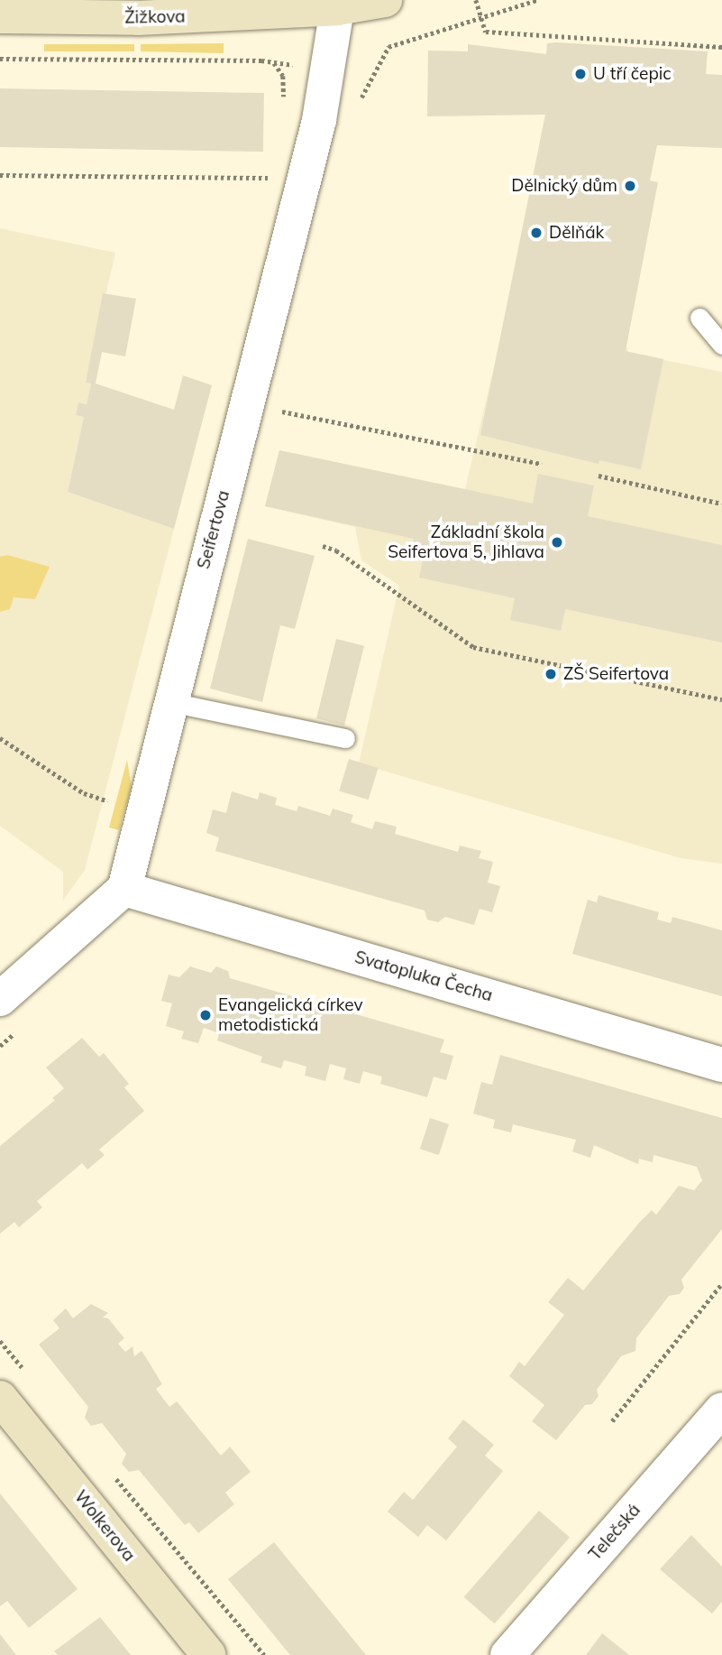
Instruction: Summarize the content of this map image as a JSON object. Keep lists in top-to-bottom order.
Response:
{
  "streets": {
    "main road": ["Žižkova", "Wolkerova"],
    "street": ["Seifertova", "Svatopluka Čecha", "Telečská"]
  },
  "crossings": [
    ["Žižkova", "Seifertova"],
    ["Seifertova", "Svatopluka Čecha"]
  ],
  "places": [
    "U tří čepic",
    "Dělnický dům",
    "Dělňák",
    "Základní škola Seifertova 5, Jihlava",
    "ZŠ Seifertova",
    "Evangelická církev metodistická"
  ]
}
